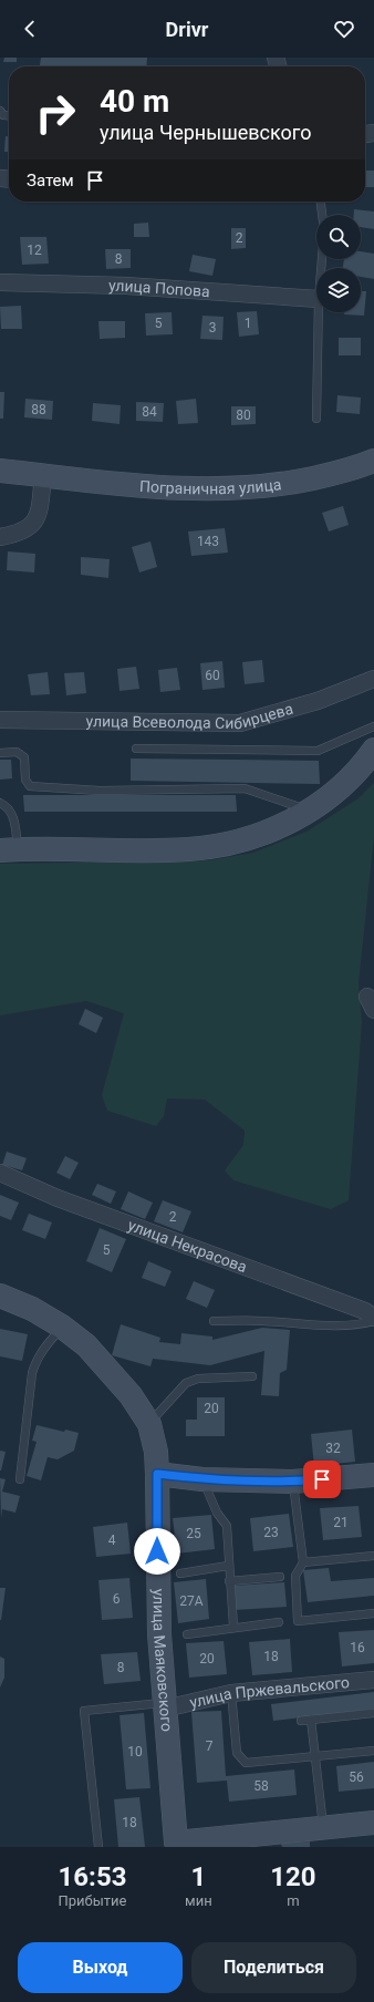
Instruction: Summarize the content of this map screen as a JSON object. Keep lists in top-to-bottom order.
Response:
{
  "streets": {
    "main road": ["Пограничная улица", "улица Маяковского"],
    "street": [
      "улица Попова",
      "улица Всеволода Сибирцева",
      "улица Некрасова",
      "улица Пржевальского"
    ]
  },
  "crossings": [
    ["улица Маяковского", "улица Пржевальского"]
  ],
  "house_numbers": [
    "2",
    "12",
    "8",
    "5",
    "1",
    "3",
    "88",
    "84",
    "80",
    "143",
    "60",
    "2",
    "5",
    "20",
    "32",
    "21",
    "23",
    "25",
    "4",
    "6",
    "27А",
    "16",
    "18",
    "20",
    "8",
    "7",
    "10",
    "56",
    "58",
    "18"
  ],
  "page": {
    "header": "Drivr",
    "turn": ["40 m", "улица Чернышевского"],
    "then": "Затем",
    "eta": [
      "16:53",
      "Прибытие",
      "1",
      "мин",
      "120",
      "m"
    ],
    "buttons": ["Выход", "Поделиться"]
  }
}
